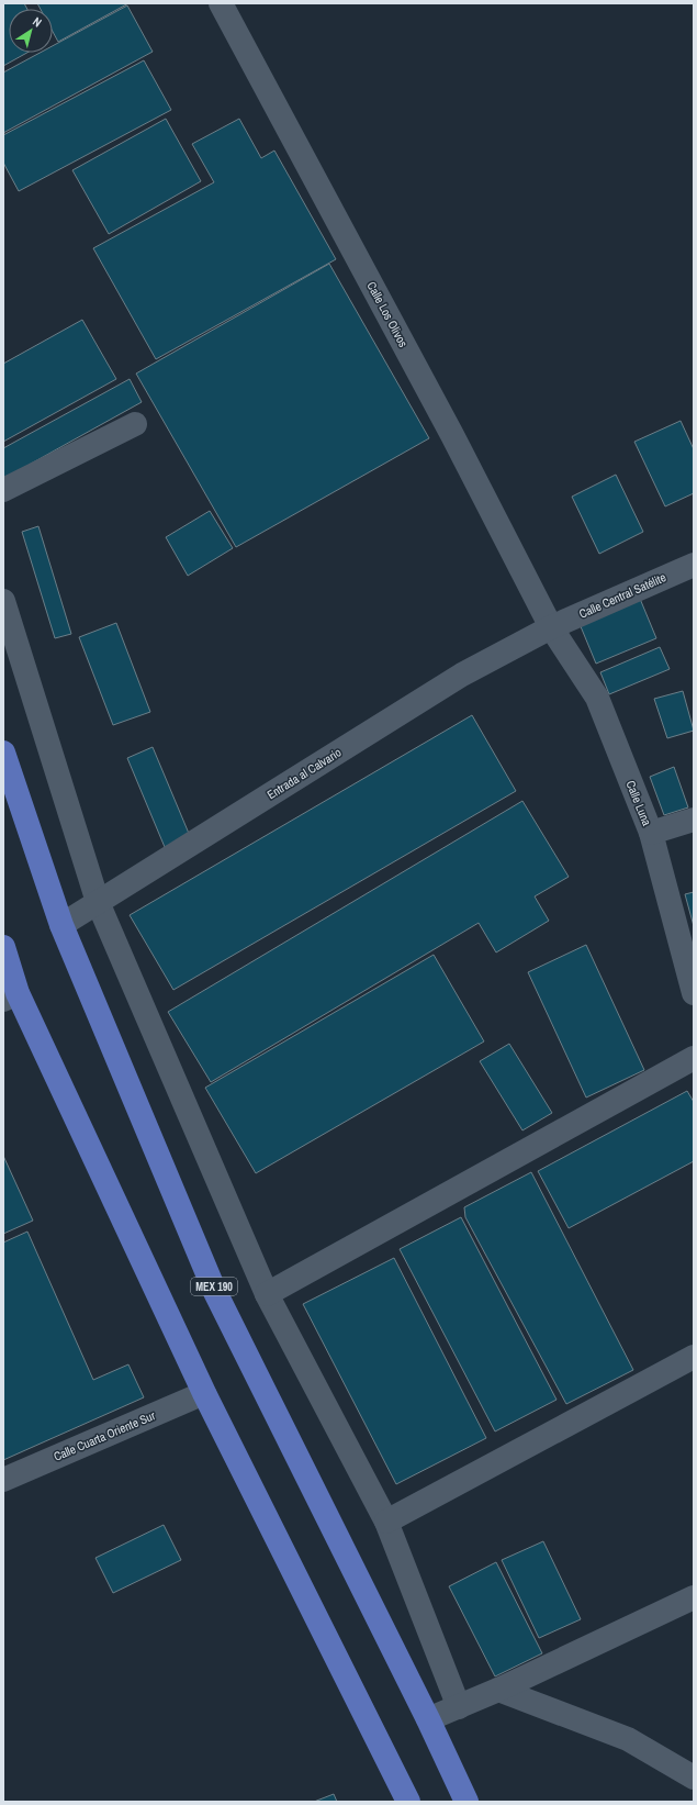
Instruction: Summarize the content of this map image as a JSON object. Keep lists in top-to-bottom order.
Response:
{
  "streets": {
    "main road": ["MEX 190"],
    "street": [
      "Calle Los Olivos",
      "Calle Central Satélite",
      "Entrada al Calvario",
      "Calle Luna",
      "Calle Cuarta Oriente Sur"
    ]
  },
  "crossings": [
    ["Calle Los Olivos", "Calle Central Satélite"],
    ["Calle Los Olivos", "Entrada al Calvario"],
    ["Calle Los Olivos", "Calle Luna"],
    ["Calle Central Satélite", "Entrada al Calvario"],
    ["Calle Central Satélite", "Calle Luna"],
    ["Entrada al Calvario", "Calle Luna"],
    ["Entrada al Calvario", "MEX 190"]
  ],
  "north": "top right"
}
